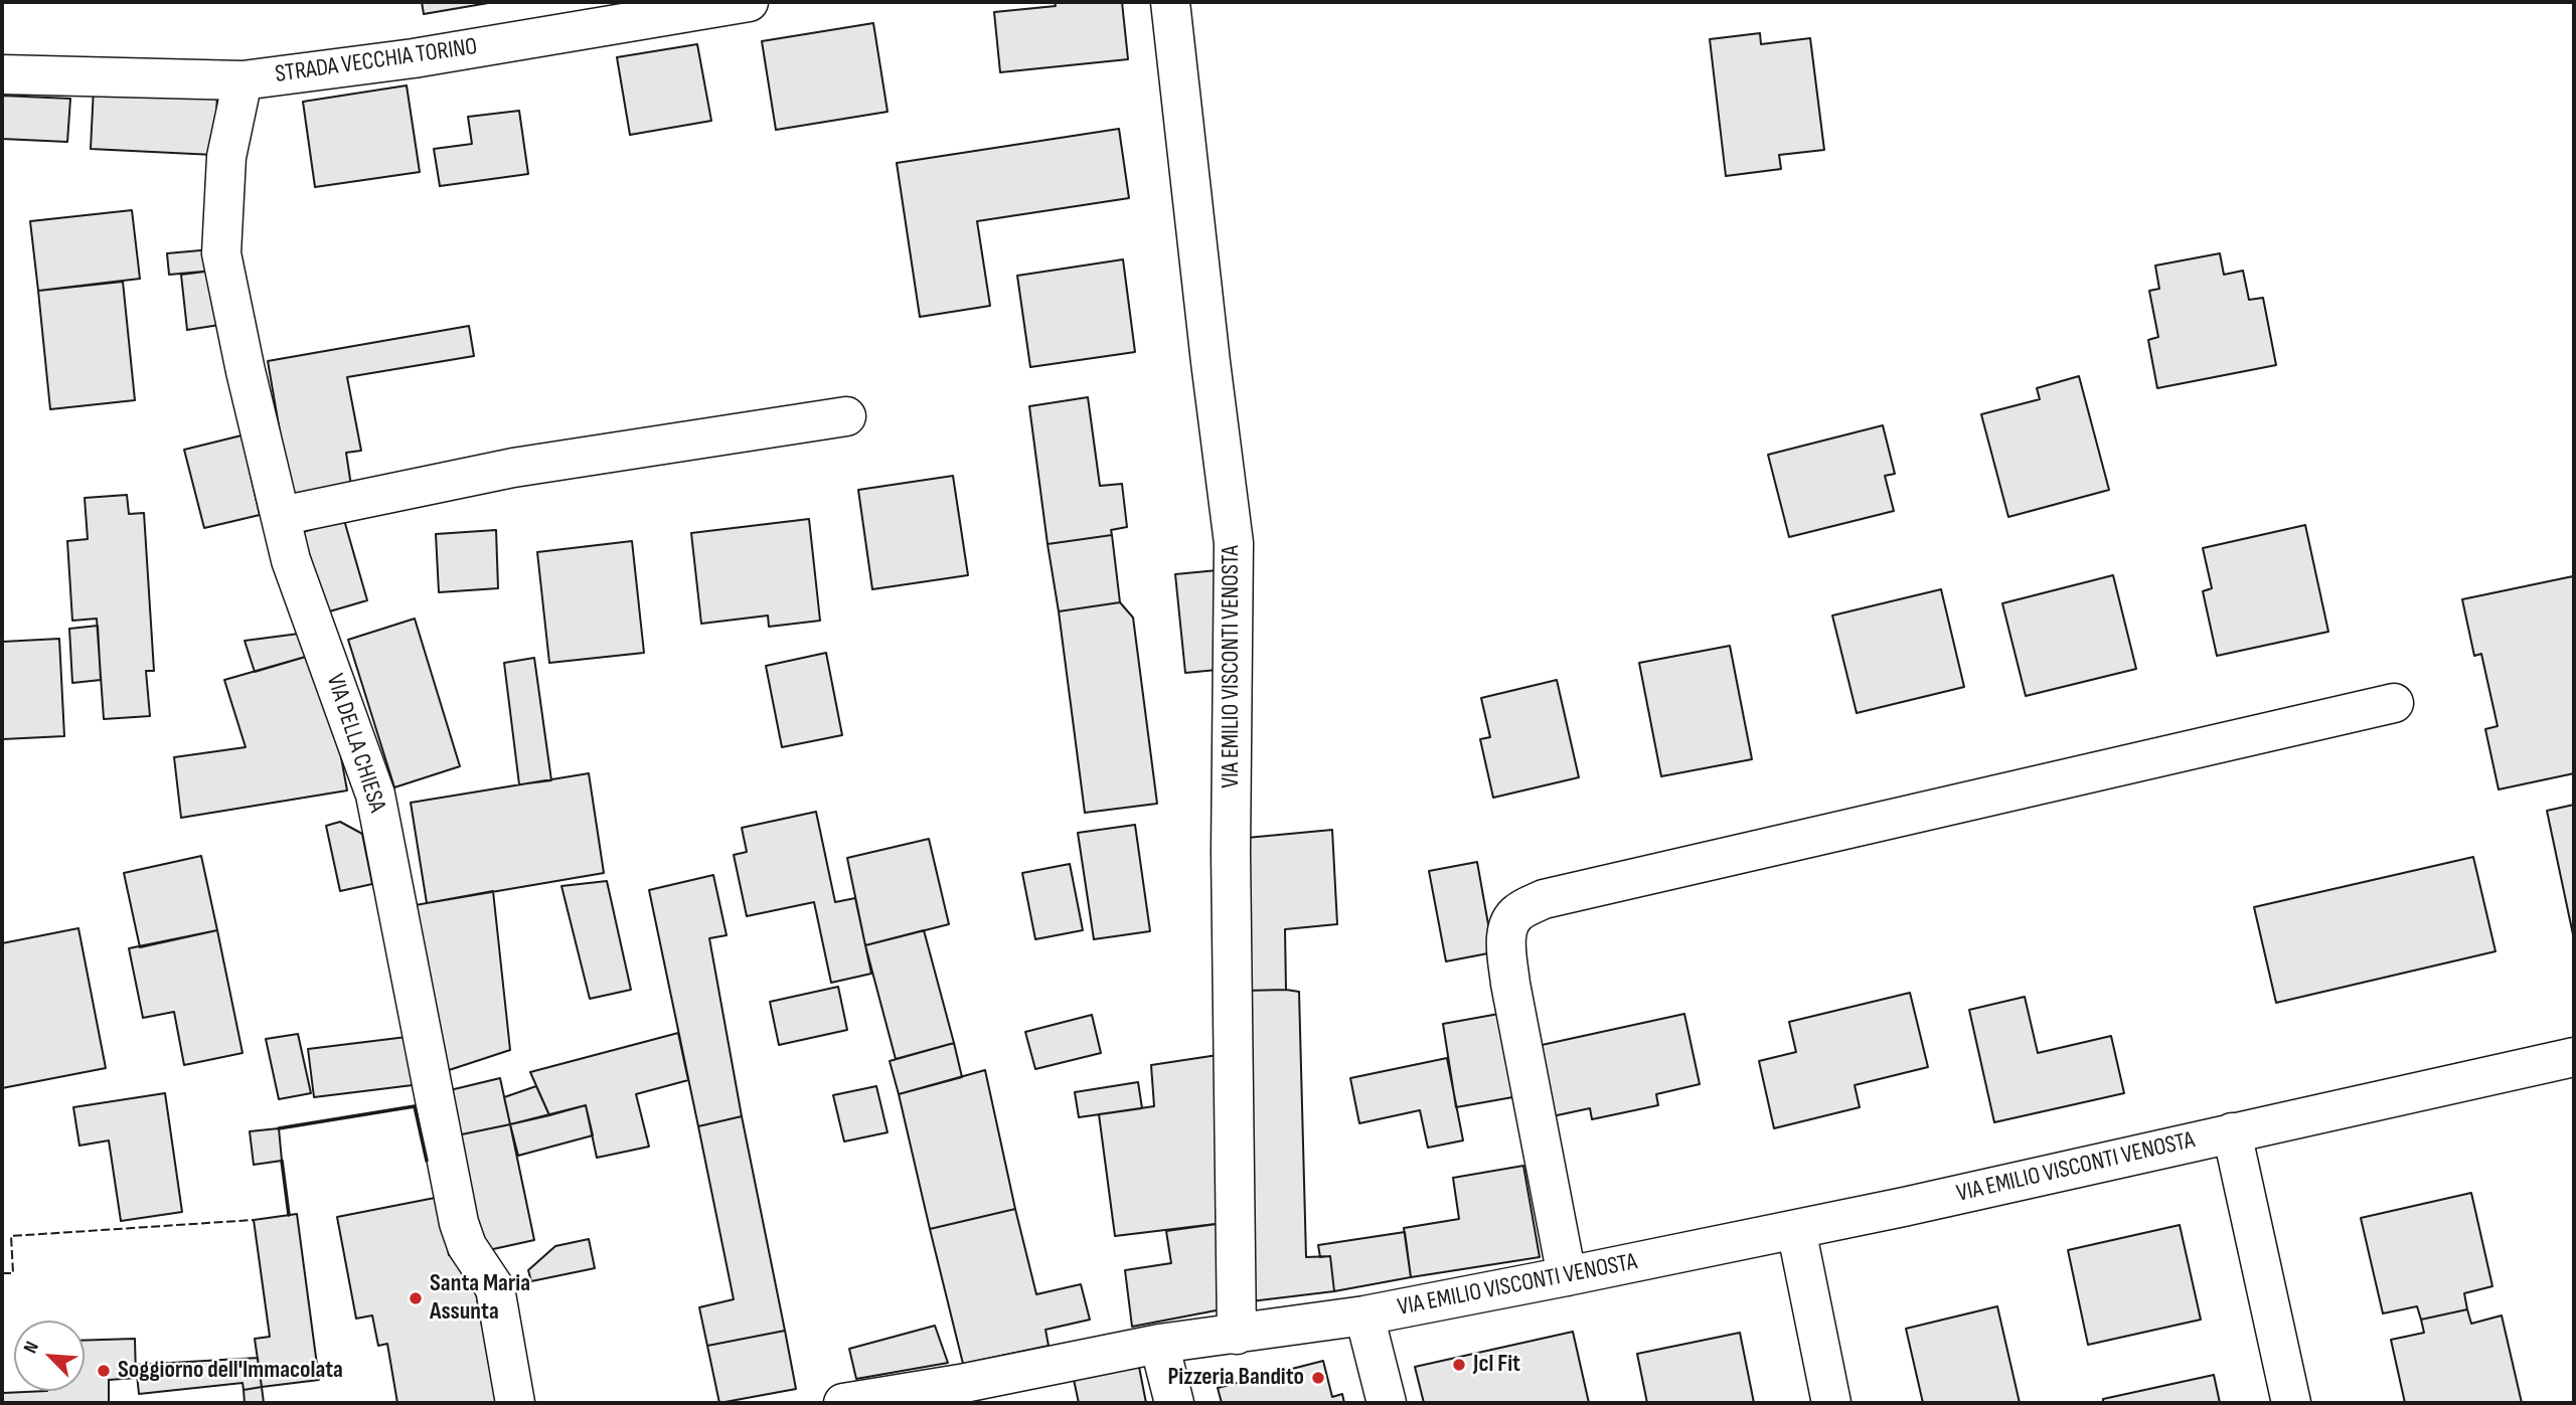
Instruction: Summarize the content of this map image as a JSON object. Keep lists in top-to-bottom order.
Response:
{
  "streets": {
    "street": ["STRADA VECCHIA TORINO", "VIA EMILIO VISCONTI VENOSTA", "VIA DELLA CHIESA"]
  },
  "crossings": [
    ["STRADA VECCHIA TORINO", "VIA DELLA CHIESA"]
  ],
  "places": [
    "Santa Maria Assunta",
    "Jcl Fit",
    "Soggiorno dell'Immacolata",
    "Pizzeria Bandito"
  ],
  "north": "top left"
}
